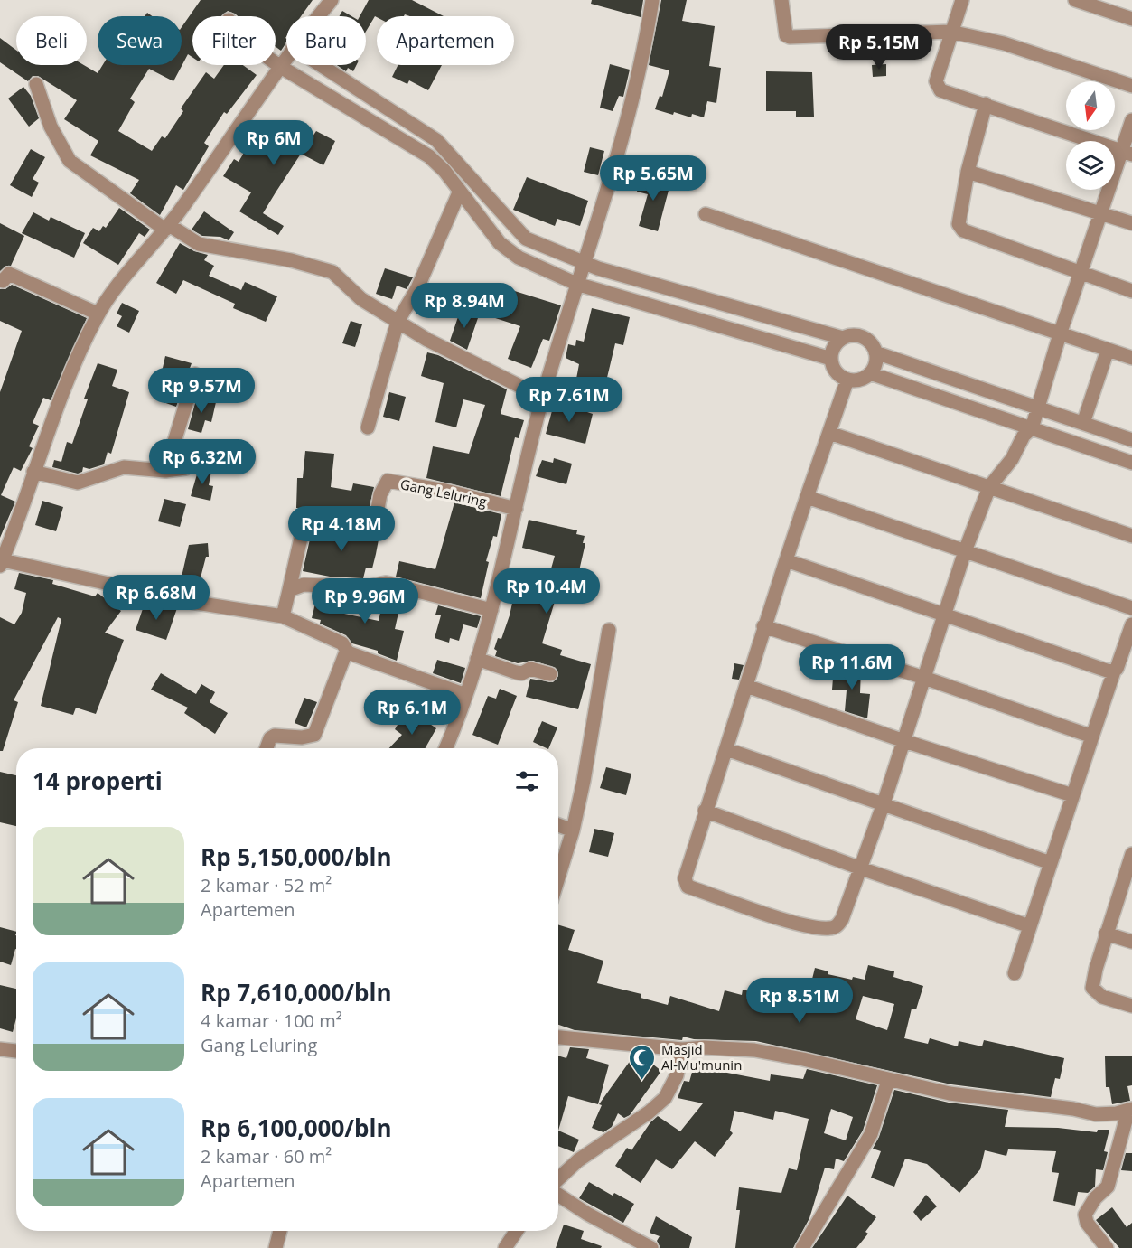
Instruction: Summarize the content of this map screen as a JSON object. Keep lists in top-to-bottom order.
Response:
{
  "streets": {
    "street": ["Gang Leluring"]
  },
  "places": {
    "mosque": ["Masjid Al-Mu'munin"]
  },
  "north": "bottom",
  "page": {
    "chip": [
      "Beli",
      "Sewa",
      "Filter",
      "Baru",
      "Apartemen"
    ],
    "price": [
      "Rp 5.15M",
      "Rp 6M",
      "Rp 5.65M",
      "Rp 8.94M",
      "Rp 9.57M",
      "Rp 7.61M",
      "Rp 6.32M",
      "Rp 4.18M",
      "Rp 10.4M",
      "Rp 6.68M",
      "Rp 9.96M",
      "Rp 11.6M",
      "Rp 6.1M",
      "Rp 8.51M"
    ],
    "heading": "14 properti",
    "list": [
      {
        "name": "Rp 5,150,000/bln",
        "note": "2 kamar · 52 m² · Apartemen"
      },
      {
        "name": "Rp 7,610,000/bln",
        "note": "4 kamar · 100 m² · Gang Leluring"
      },
      {
        "name": "Rp 6,100,000/bln",
        "note": "2 kamar · 60 m² · Apartemen"
      }
    ]
  }
}
